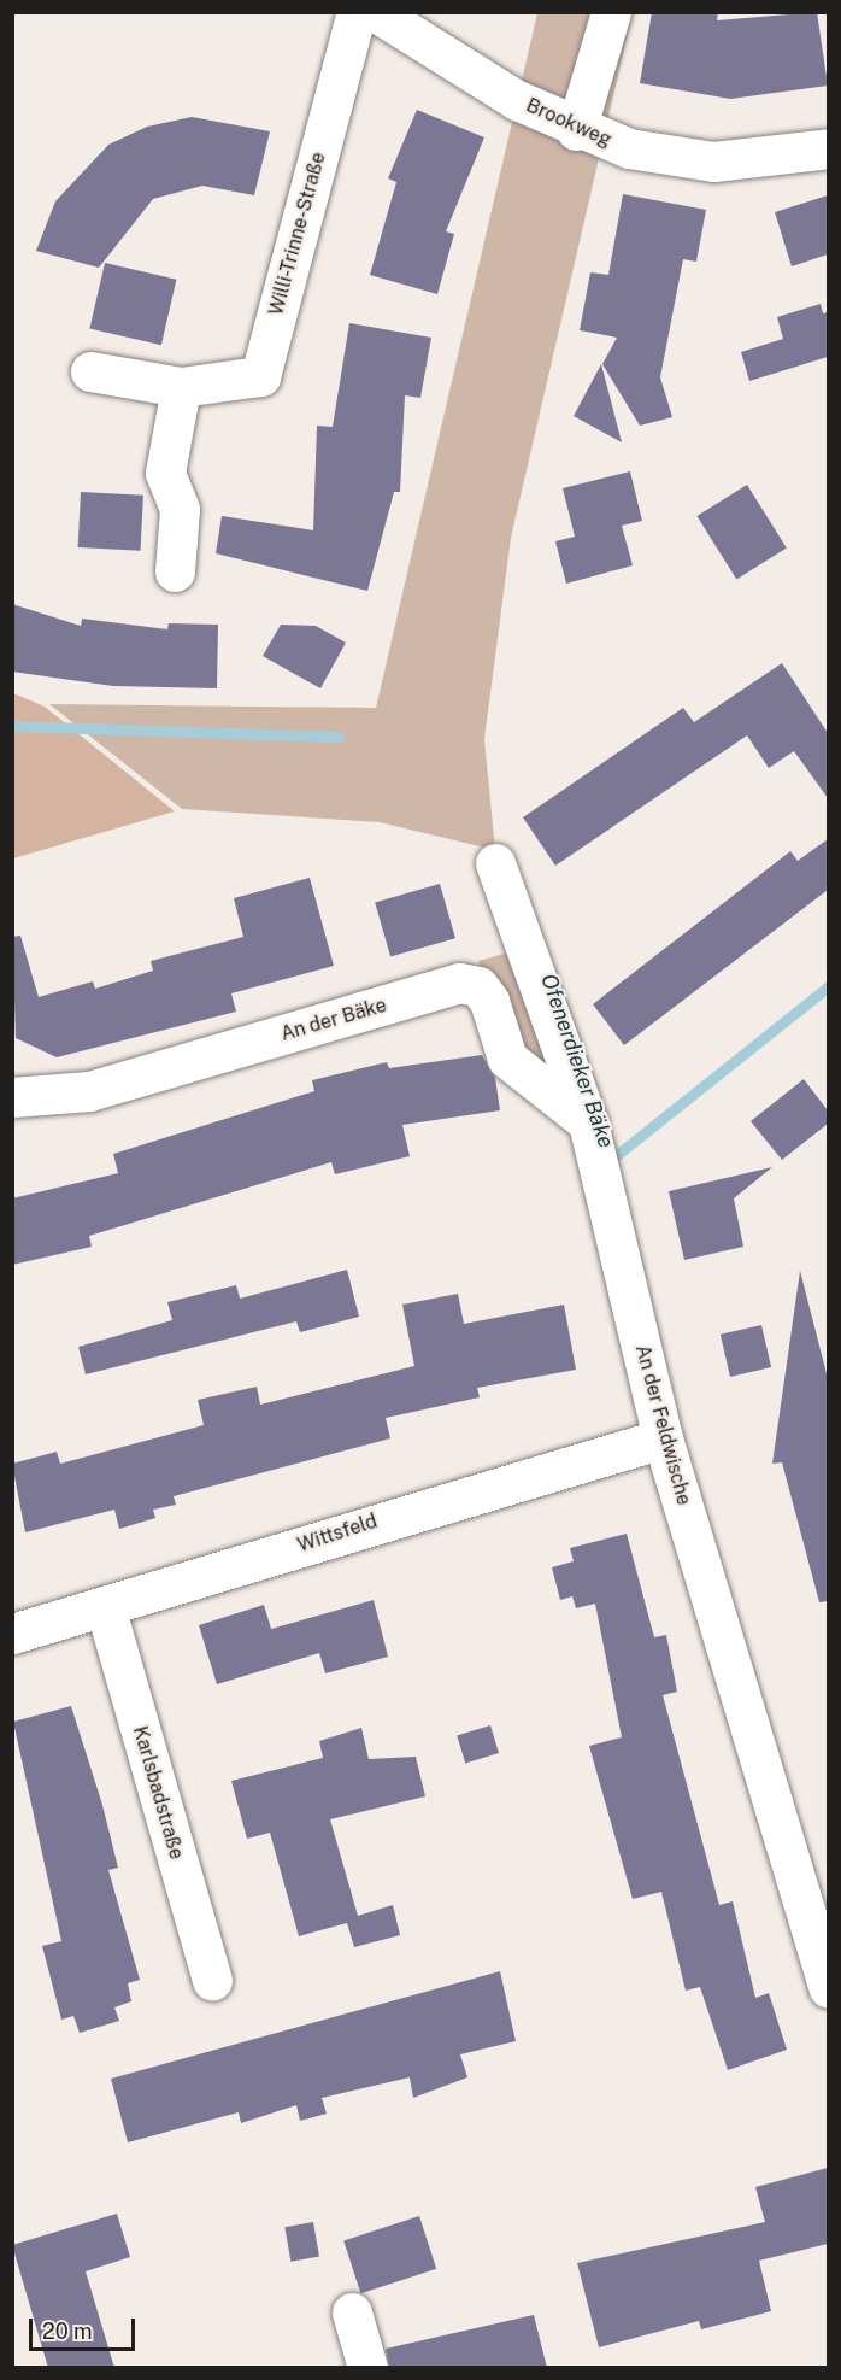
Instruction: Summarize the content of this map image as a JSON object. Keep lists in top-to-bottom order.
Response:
{
  "streets": {
    "street": [
      "Brookweg",
      "Willi-Trinne-Straße",
      "An der Bäke",
      "An der Feldwische",
      "Wittsfeld",
      "Karlsbadstraße"
    ]
  },
  "crossings": [
    ["An der Bäke", "An der Feldwische"],
    ["An der Feldwische", "Wittsfeld"],
    ["Wittsfeld", "Karlsbadstraße"]
  ],
  "water": ["Ofenerdieker Bäke"],
  "scale_bar": "20 m"
}
